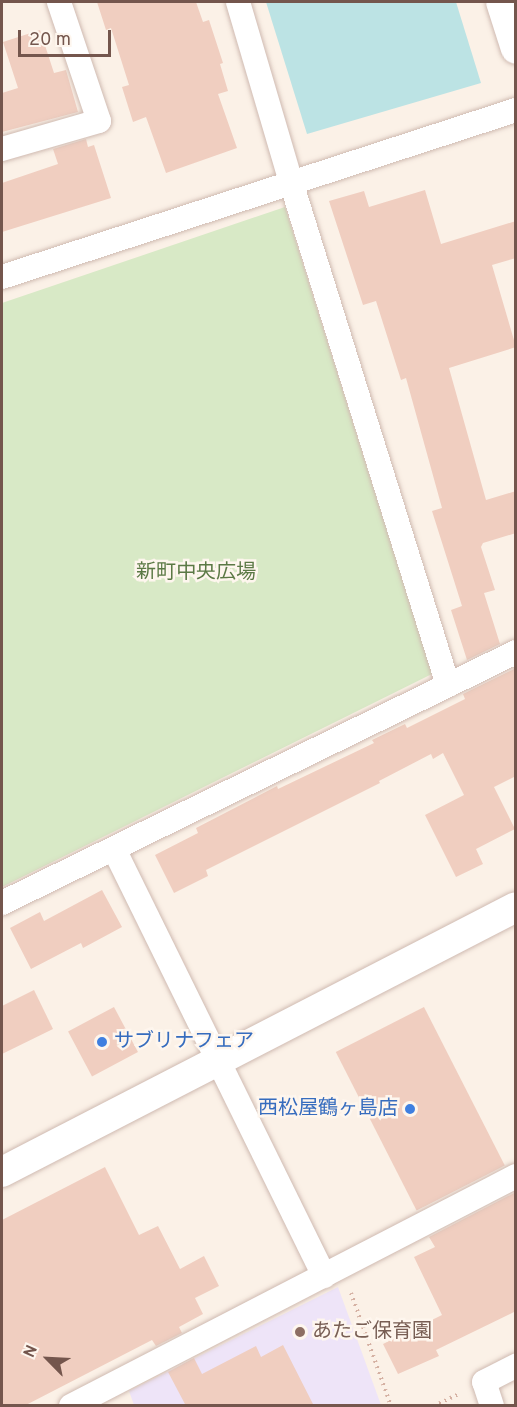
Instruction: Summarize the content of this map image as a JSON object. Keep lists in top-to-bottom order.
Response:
{
  "parks": ["新町中央広場"],
  "places": ["サブリナフェア", "西松屋鶴ヶ島店", "あたご保育園"],
  "scale_bar": "20 m",
  "north": "top left"
}
